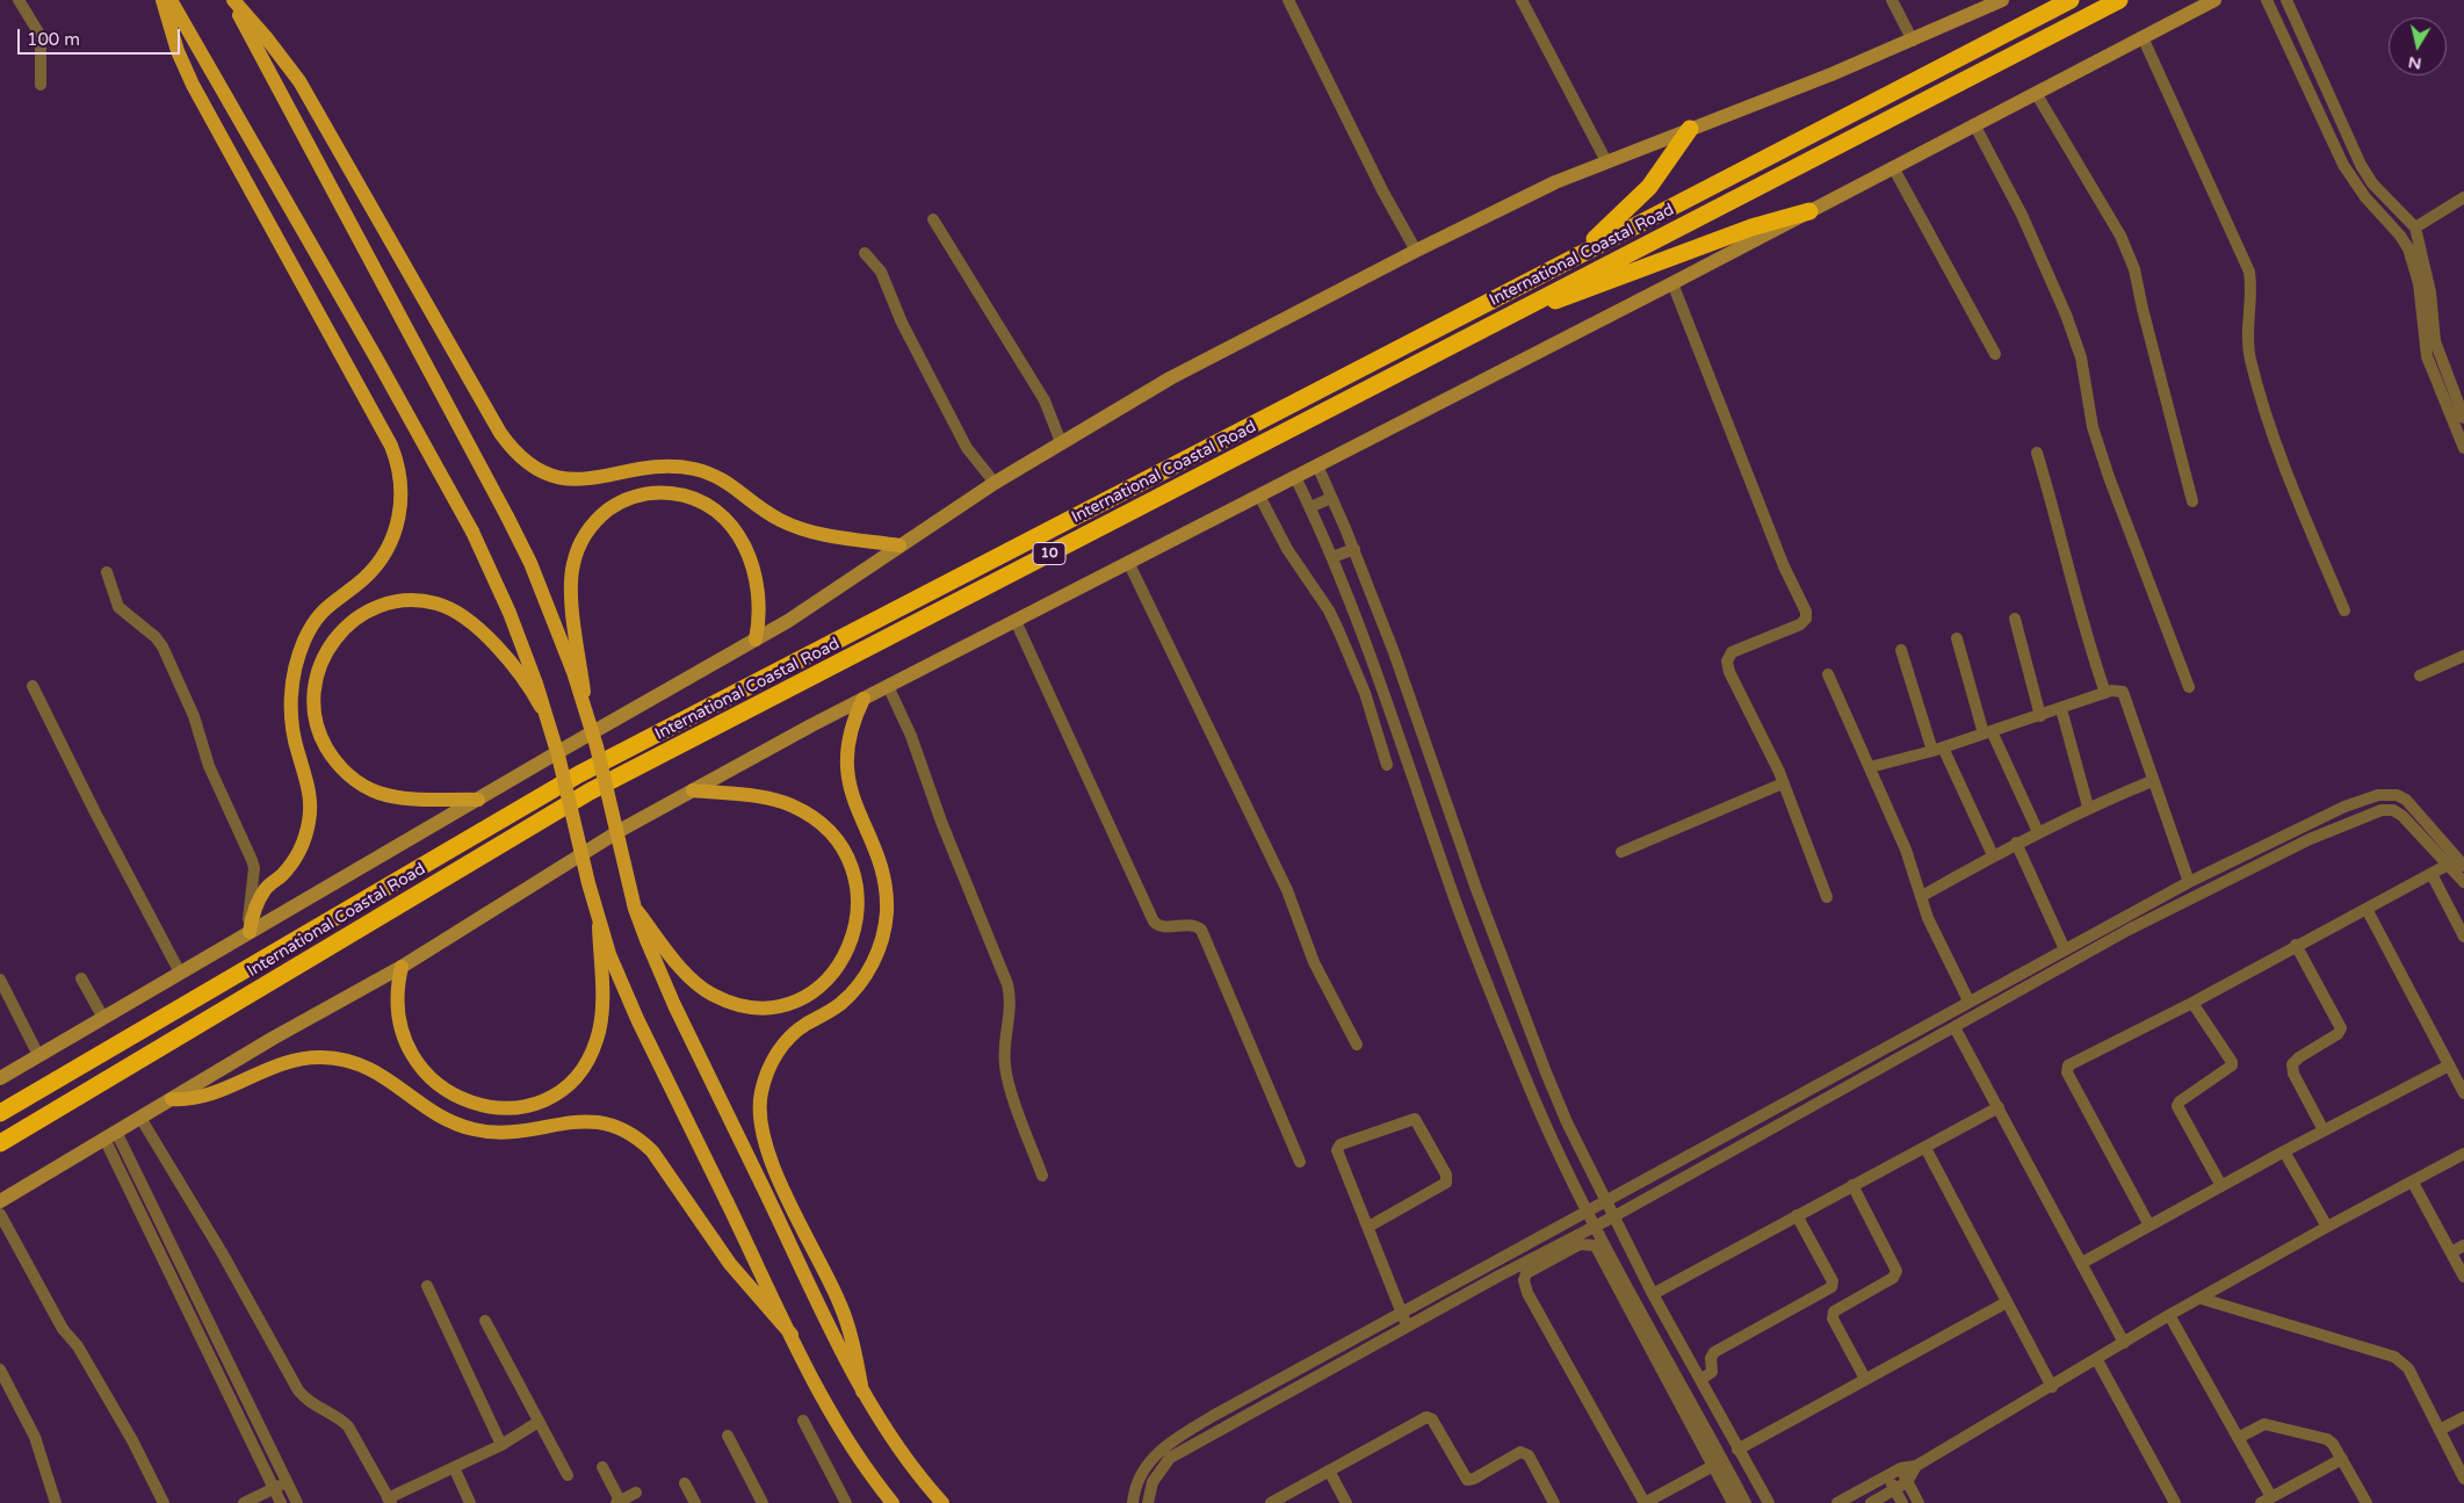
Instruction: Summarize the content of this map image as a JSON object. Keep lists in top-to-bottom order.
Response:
{
  "streets": {
    "highway": ["International Coastal Road", "10"]
  },
  "scale_bar": "100 m",
  "north": "bottom"
}
